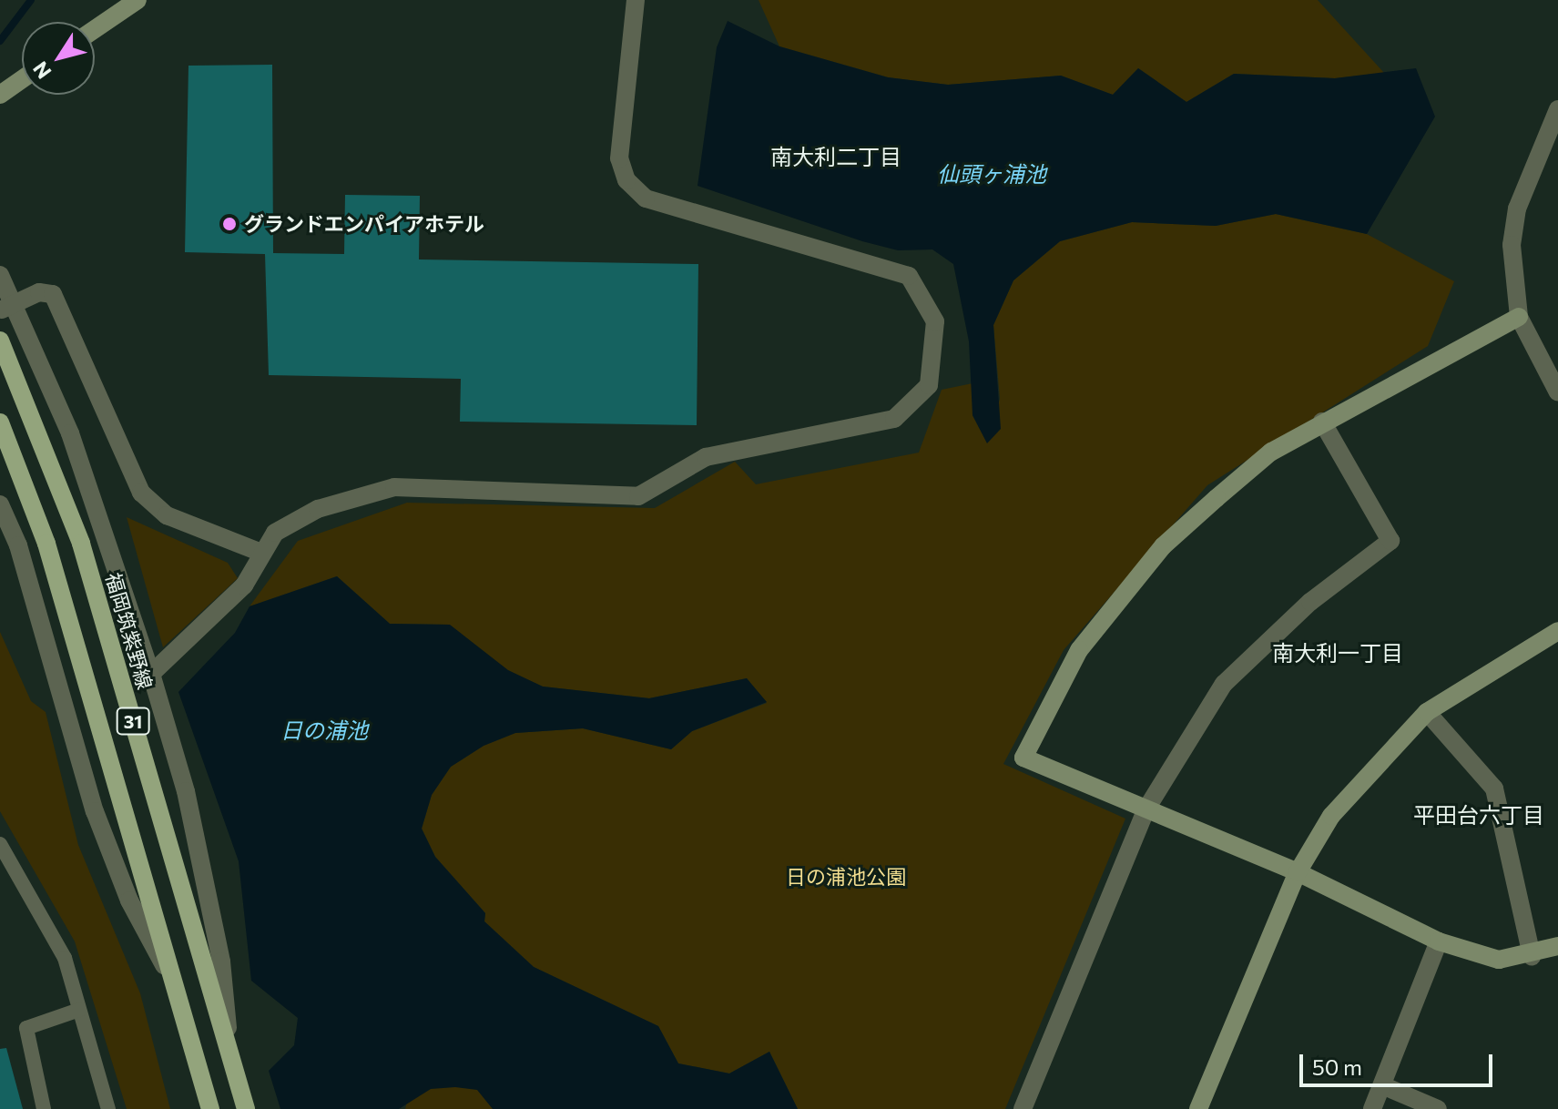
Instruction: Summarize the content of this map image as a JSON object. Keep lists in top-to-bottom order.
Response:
{
  "streets": {
    "main road": ["福岡筑紫野線", "31"]
  },
  "districts": ["南大利二丁目", "南大利一丁目", "平田台六丁目"],
  "water": ["仙頭ヶ浦池", "日の浦池"],
  "parks": ["日の浦池公園"],
  "places": ["グランドエンパイアホテル"],
  "scale_bar": "50 m",
  "north": "bottom left"
}
